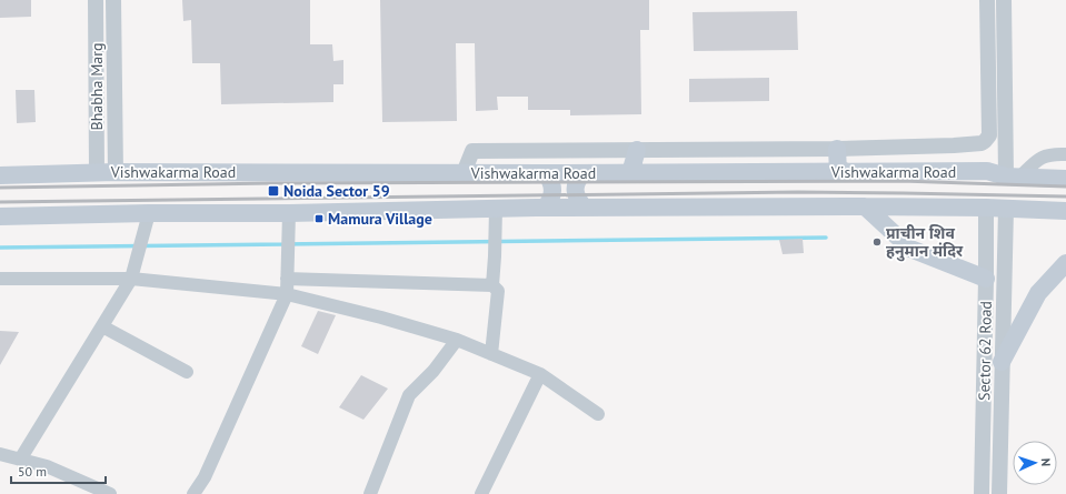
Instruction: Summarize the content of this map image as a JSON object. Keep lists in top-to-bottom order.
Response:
{
  "streets": {
    "main road": ["Vishwakarma Road"],
    "street": ["Bhabha Marg", "Sector 62 Road"]
  },
  "crossings": [
    ["Bhabha Marg", "Vishwakarma Road"]
  ],
  "places": {
    "transit": ["Noida Sector 59", "Mamura Village"],
    "other": ["प्राचीन शिव हनुमान मंदिर"]
  },
  "scale_bar": "50 m",
  "north": "right"
}
